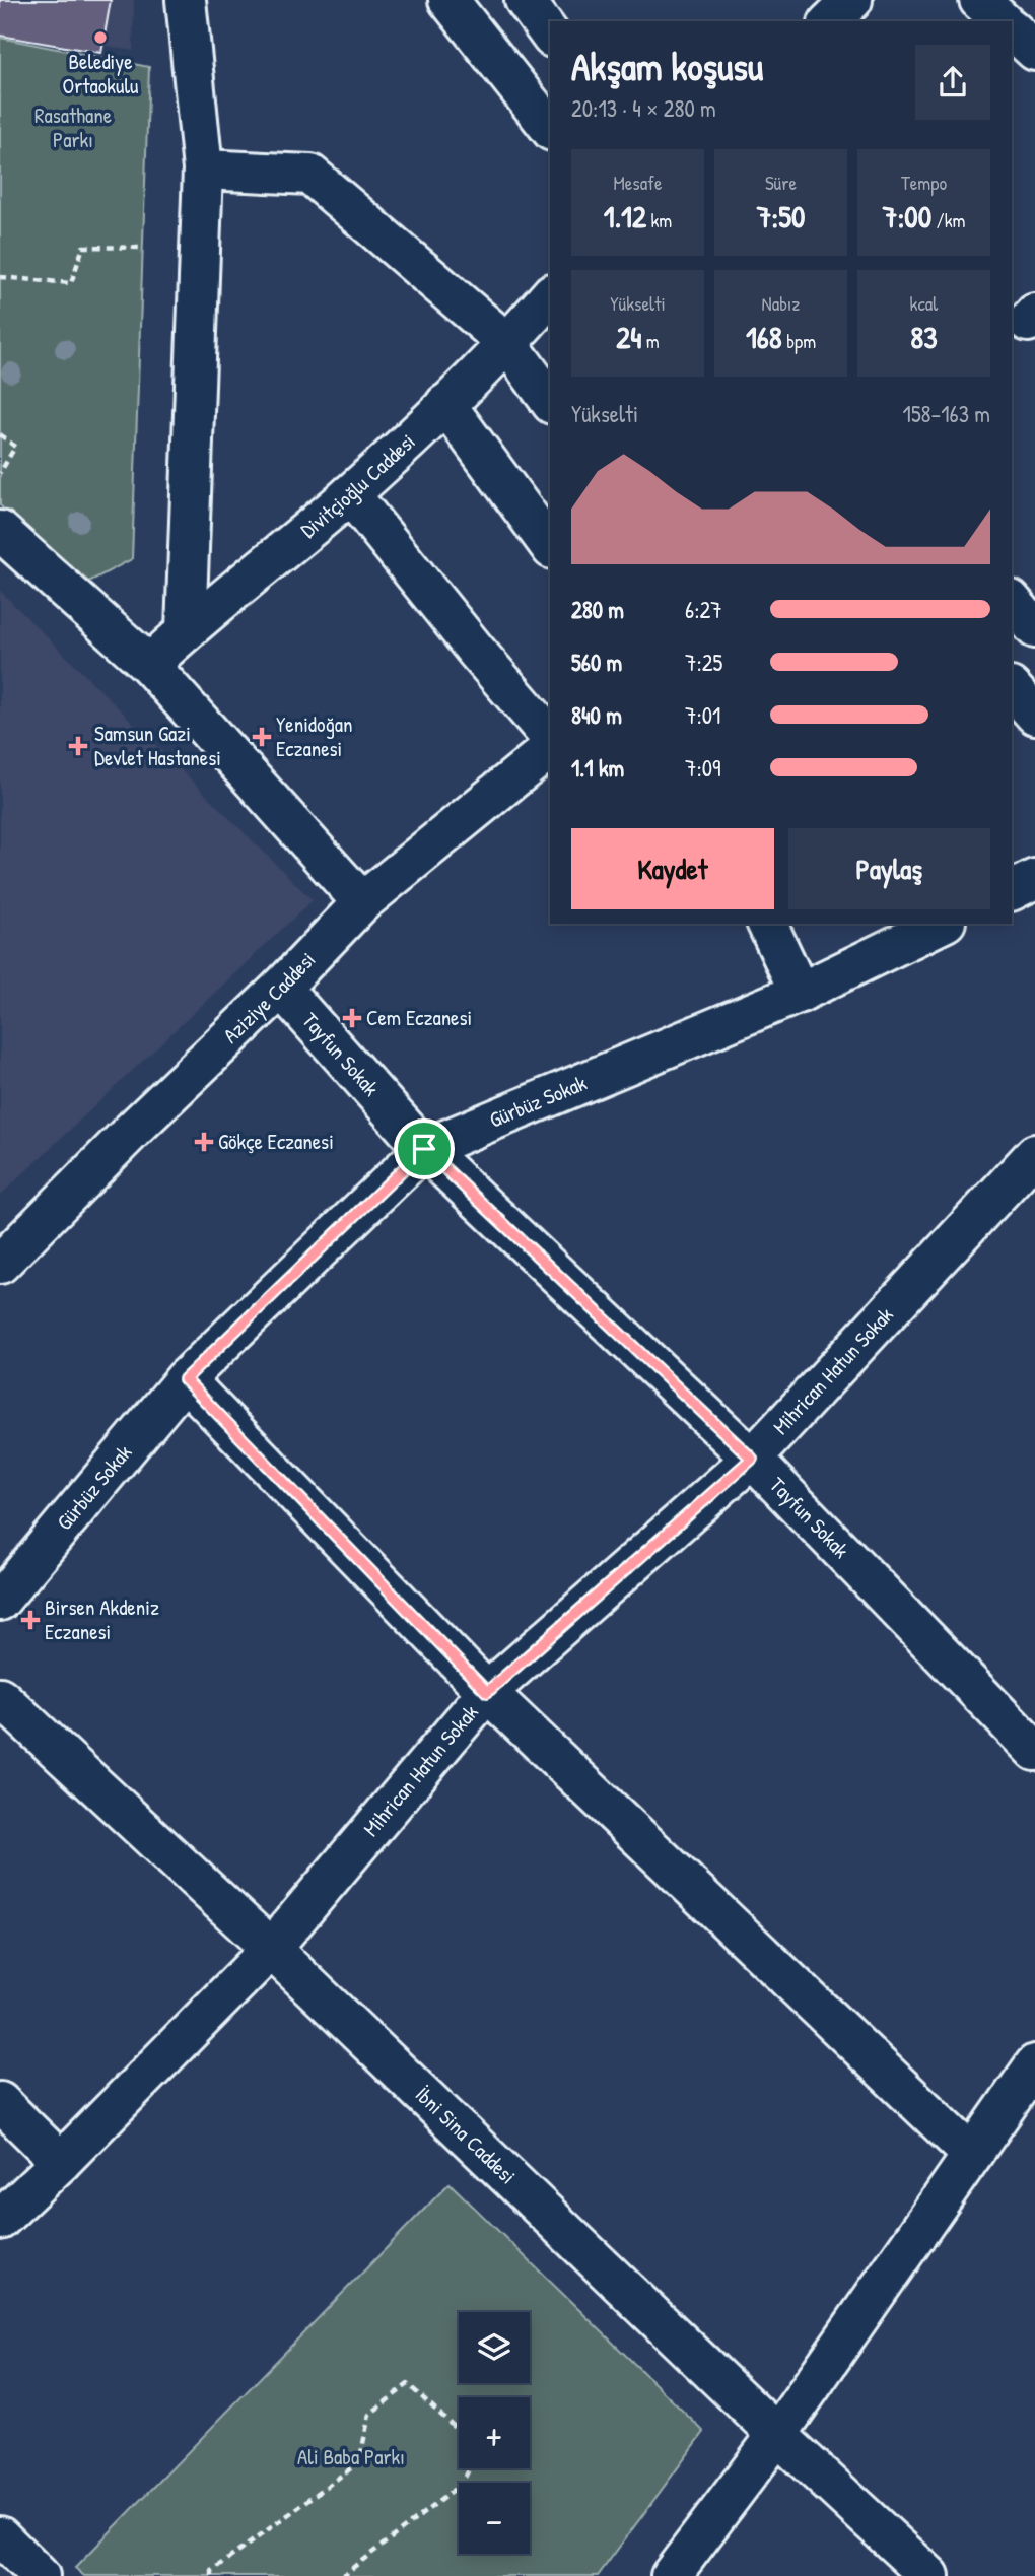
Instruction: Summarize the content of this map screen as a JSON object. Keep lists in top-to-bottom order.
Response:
{
  "streets": {
    "street": [
      "Divitçioğlu Caddesi",
      "Aziziye Caddesi",
      "Tayfun Sokak",
      "Gürbüz Sokak",
      "Mihrican Hatun Sokak",
      "İbni Sina Caddesi"
    ]
  },
  "crossings": [
    ["Aziziye Caddesi", "Tayfun Sokak"],
    ["Tayfun Sokak", "Gürbüz Sokak"],
    ["Tayfun Sokak", "Mihrican Hatun Sokak"],
    ["Mihrican Hatun Sokak", "İbni Sina Caddesi"]
  ],
  "parks": ["Rasathane Parkı", "Ali Baba Parkı"],
  "places": {
    "other": ["Belediye Ortaokulu"],
    "health": [
      "Yenidoğan Eczanesi",
      "Samsun Gazi Devlet Hastanesi",
      "Cem Eczanesi",
      "Gökçe Eczanesi",
      "Birsen Akdeniz Eczanesi"
    ]
  },
  "page": {
    "heading": ["Akşam koşusu", "20:13 · 4 × 280 m"],
    "stats": [
      ["Mesafe", "1.12 km"],
      ["Süre", "7:50"],
      ["Tempo", "7:00 /km"],
      ["Yükselti", "24 m"],
      ["Nabız", "168 bpm"],
      ["kcal", "83"]
    ],
    "chart": ["Yükselti", "158–163 m"],
    "list": [
      {
        "name": "280 m",
        "note": "6:27"
      },
      {
        "name": "560 m",
        "note": "7:25"
      },
      {
        "name": "840 m",
        "note": "7:01"
      },
      {
        "name": "1.1 km",
        "note": "7:09"
      }
    ],
    "buttons": ["Kaydet", "Paylaş"],
    "map_buttons": ["+", "−"]
  }
}
